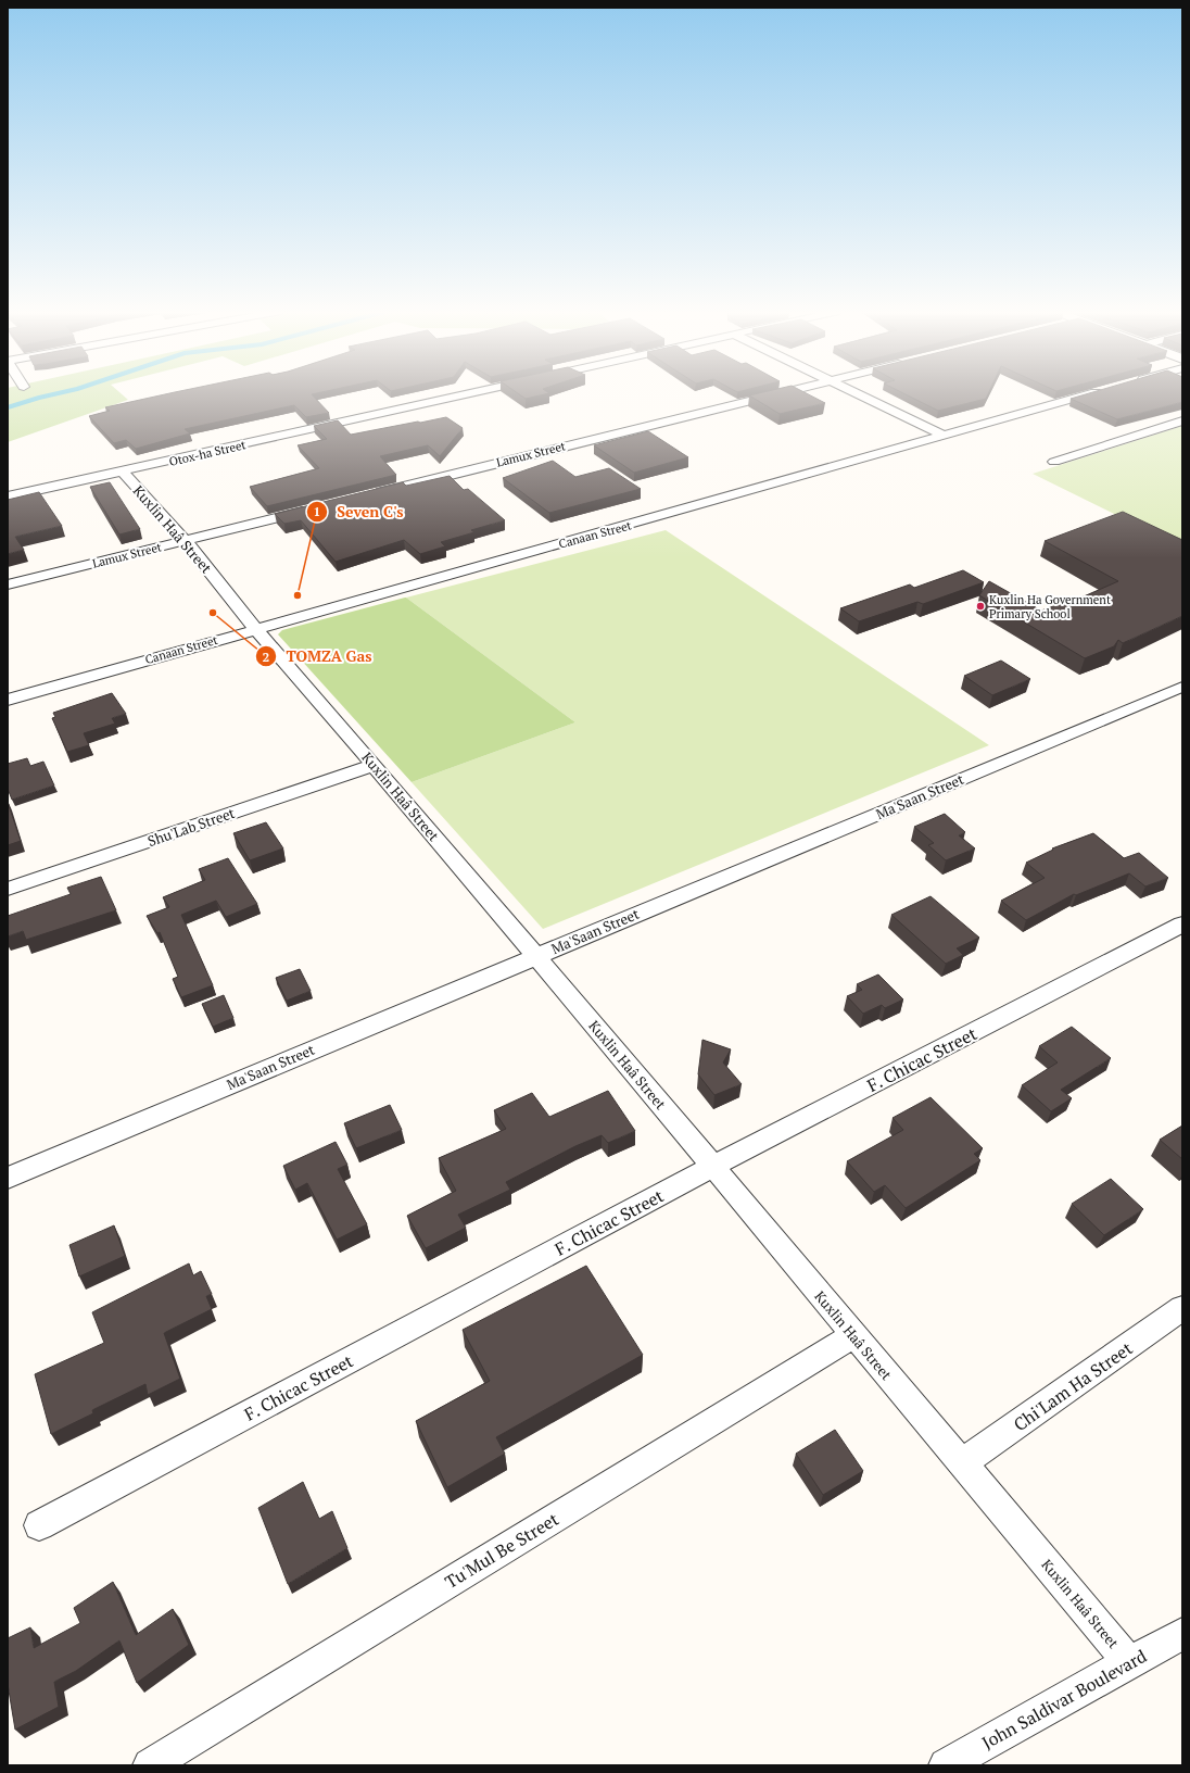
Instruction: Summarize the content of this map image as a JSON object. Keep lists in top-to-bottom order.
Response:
{
  "streets": {
    "street": [
      "Otox-ha Street",
      "Lamux Street",
      "Kuxlin Haâ Street",
      "Canaan Street",
      "Ma'Saan Street",
      "Shu'Lab Street",
      "F. Chicac Street",
      "Chi'Lam Ha Street",
      "Tu'Mul Be Street",
      "John Saldivar Boulevard"
    ]
  },
  "crossings": [
    ["Otox-ha Street", "Kuxlin Haâ Street"],
    ["Lamux Street", "Kuxlin Haâ Street"],
    ["Kuxlin Haâ Street", "Canaan Street"],
    ["Kuxlin Haâ Street", "Ma'Saan Street"],
    ["Kuxlin Haâ Street", "Shu'Lab Street"],
    ["Kuxlin Haâ Street", "F. Chicac Street"],
    ["Kuxlin Haâ Street", "Chi'Lam Ha Street"],
    ["Kuxlin Haâ Street", "Tu'Mul Be Street"],
    ["Kuxlin Haâ Street", "John Saldivar Boulevard"]
  ],
  "places": ["Seven C's", "Kuxlin Ha Government Primary School", "TOMZA Gas"]
}
